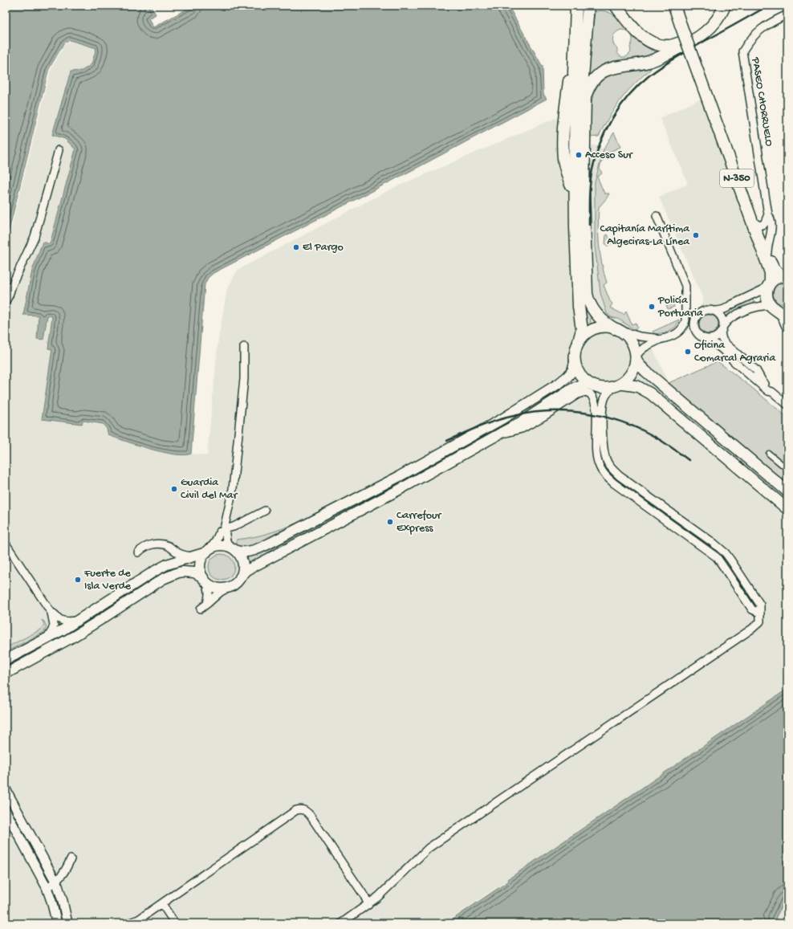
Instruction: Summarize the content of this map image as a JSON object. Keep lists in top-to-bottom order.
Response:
{
  "streets": {
    "highway": ["N-350"],
    "street": ["PASEO CHORRUELO"]
  },
  "crossings": [
    ["PASEO CHORRUELO", "N-350"]
  ],
  "places": [
    "Acceso Sur",
    "Capitanía Marítima Algeciras-La Línea",
    "El Pargo",
    "Policía Portuaria",
    "Oficina Comarcal Agraria",
    "Guardia Civil del Mar",
    "Carrefour Express",
    "Fuerte de Isla Verde"
  ]
}
